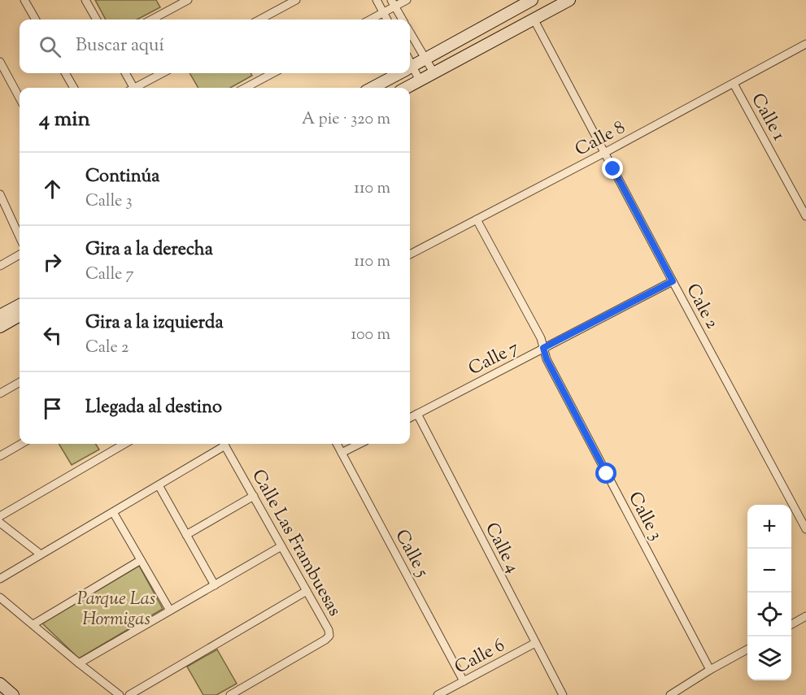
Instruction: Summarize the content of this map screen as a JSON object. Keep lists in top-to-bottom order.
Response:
{
  "streets": {
    "street": [
      "Calle 1",
      "Calle 8",
      "Cale 2",
      "Calle 7",
      "Calle 3",
      "Calle Las Frambuesas",
      "Calle 4",
      "Calle 5",
      "Calle 6"
    ]
  },
  "crossings": [
    ["Calle 1", "Calle 8"],
    ["Calle 8", "Cale 2"],
    ["Calle 8", "Calle 3"],
    ["Cale 2", "Calle 7"],
    ["Calle 7", "Calle 3"],
    ["Calle 7", "Calle 4"],
    ["Calle 4", "Calle 6"],
    ["Calle 5", "Calle 6"]
  ],
  "parks": ["Parque Las Hormigas"],
  "page": {
    "search": "Buscar aquí",
    "heading": ["4 min", "A pie · 320 m"],
    "list": [
      ["Continúa", "Calle 3", "110 m"],
      ["Gira a la derecha", "Calle 7", "110 m"],
      ["Gira a la izquierda", "Cale 2", "100 m"],
      "Llegada al destino"
    ],
    "map_buttons": ["+", "−"]
  }
}
